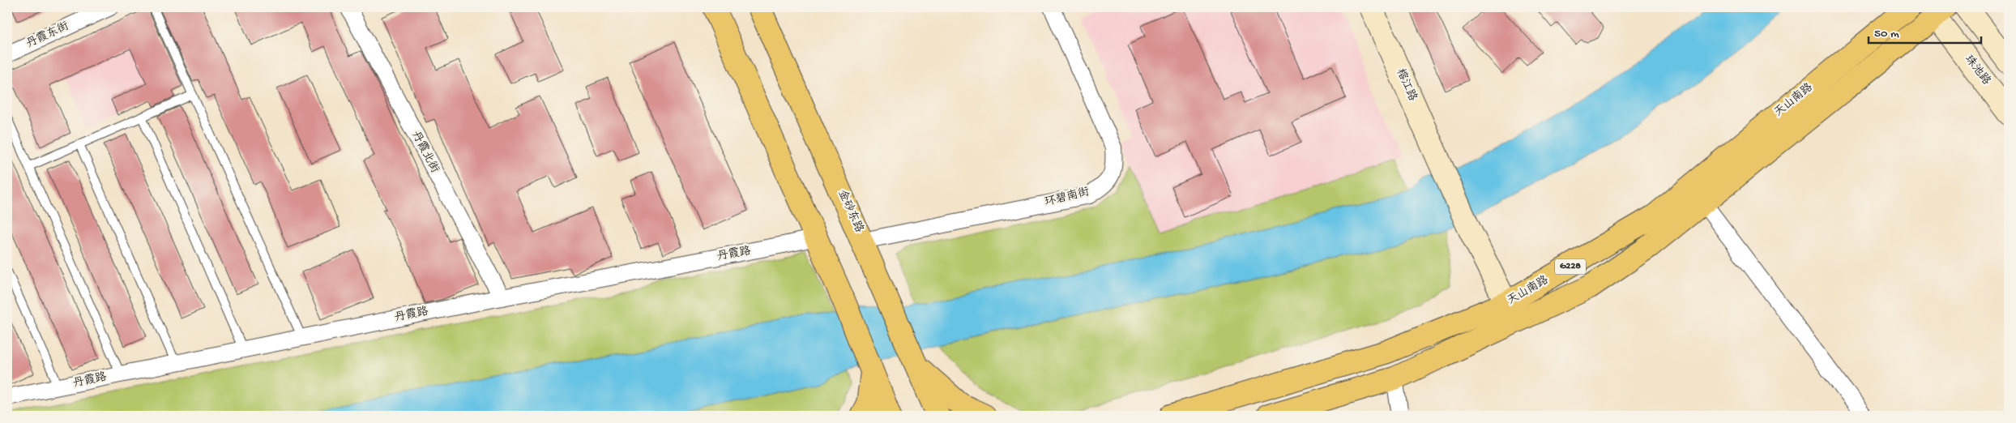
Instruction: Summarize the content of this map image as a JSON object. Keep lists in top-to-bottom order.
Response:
{
  "streets": {
    "main road": ["天山南路", "金砂东路", "G228"],
    "street": [
      "丹霞东街",
      "珠池路",
      "榕江路",
      "丹霞北街",
      "环碧南街",
      "丹霞路"
    ]
  },
  "crossings": [
    ["珠池路", "天山南路"],
    ["榕江路", "天山南路"],
    ["丹霞北街", "丹霞路"],
    ["环碧南街", "金砂东路"]
  ],
  "scale_bar": "50 m"
}
